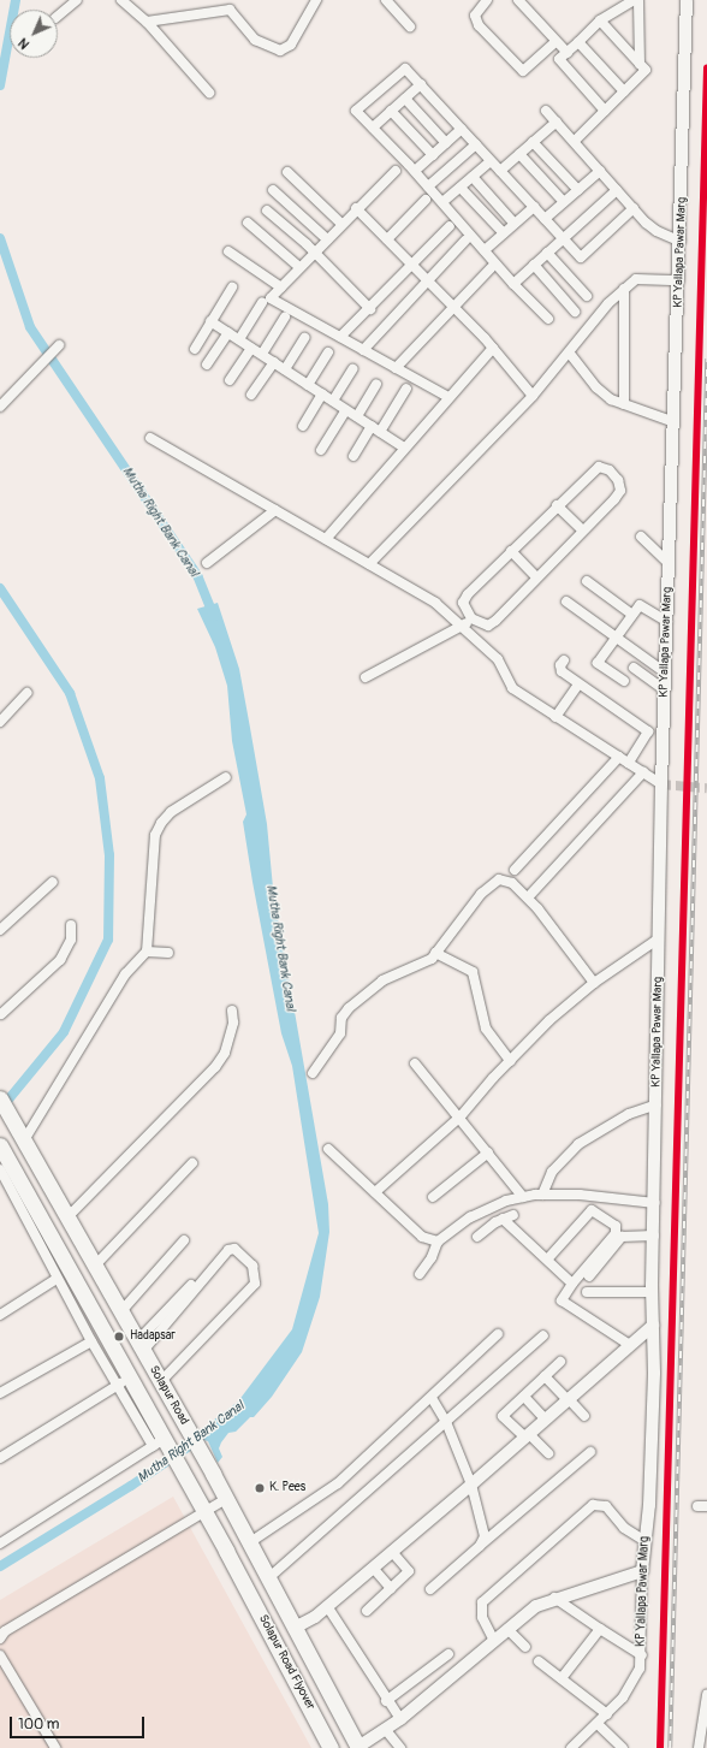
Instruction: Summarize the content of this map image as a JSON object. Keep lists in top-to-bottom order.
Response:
{
  "streets": {
    "highway": ["Solapur Road", "Solapur Road Flyover"],
    "street": ["KP Yallapa Pawar Marg"]
  },
  "crossings": [
    ["Solapur Road", "Solapur Road Flyover"]
  ],
  "water": ["Mutha Right Bank Canal"],
  "places": ["Hadapsar", "K. Pees"],
  "scale_bar": "100 m",
  "north": "bottom left"
}
